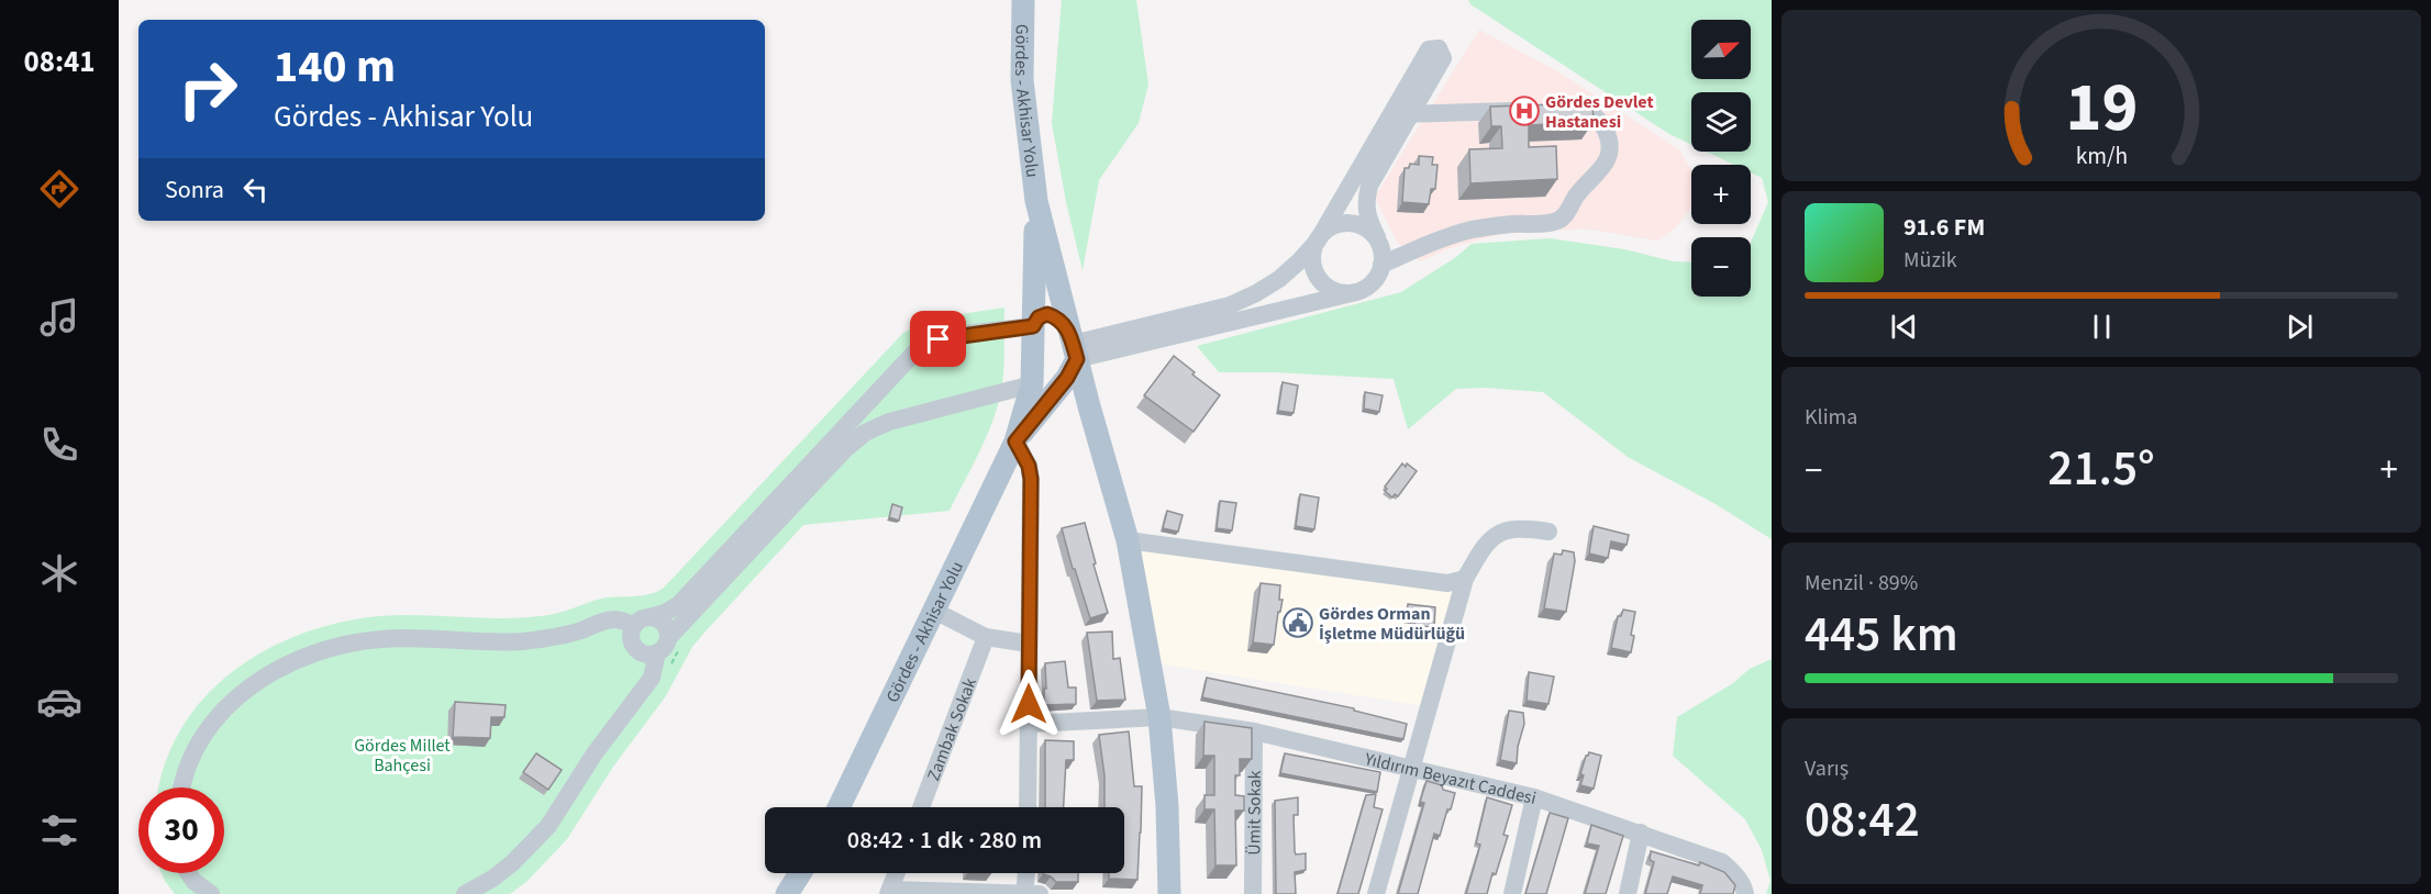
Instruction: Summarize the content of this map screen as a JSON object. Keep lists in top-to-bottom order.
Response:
{
  "streets": {
    "main road": ["Gördes - Akhisar Yolu"],
    "street": ["Zambak Sokak", "Yıldırım Beyazıt Caddesi", "Ümit Sokak"]
  },
  "crossings": [
    ["Gördes - Akhisar Yolu", "Yıldırım Beyazıt Caddesi"],
    ["Yıldırım Beyazıt Caddesi", "Ümit Sokak"]
  ],
  "parks": ["Gördes Millet Bahçesi"],
  "places": {
    "hospital": ["Gördes Devlet Hastanesi"],
    "public building": ["Gördes Orman İşletme Müdürlüğü"]
  },
  "north": "top right",
  "page": {
    "tabs": "08:41",
    "map_buttons": ["+", "−"],
    "turn": ["140 m", "Gördes - Akhisar Yolu"],
    "then": "Sonra",
    "song": ["91.6 FM", "Müzik"],
    "tile": [
      "Klima",
      ["Menzil · 89%", "445 km"],
      ["Varış", "08:42"]
    ],
    "heat": ["−", "21.5°", "+"],
    "limit": "30",
    "trip": "08:42 · 1 dk · 280 m",
    "gauge": ["19", "km/h"]
  }
}
